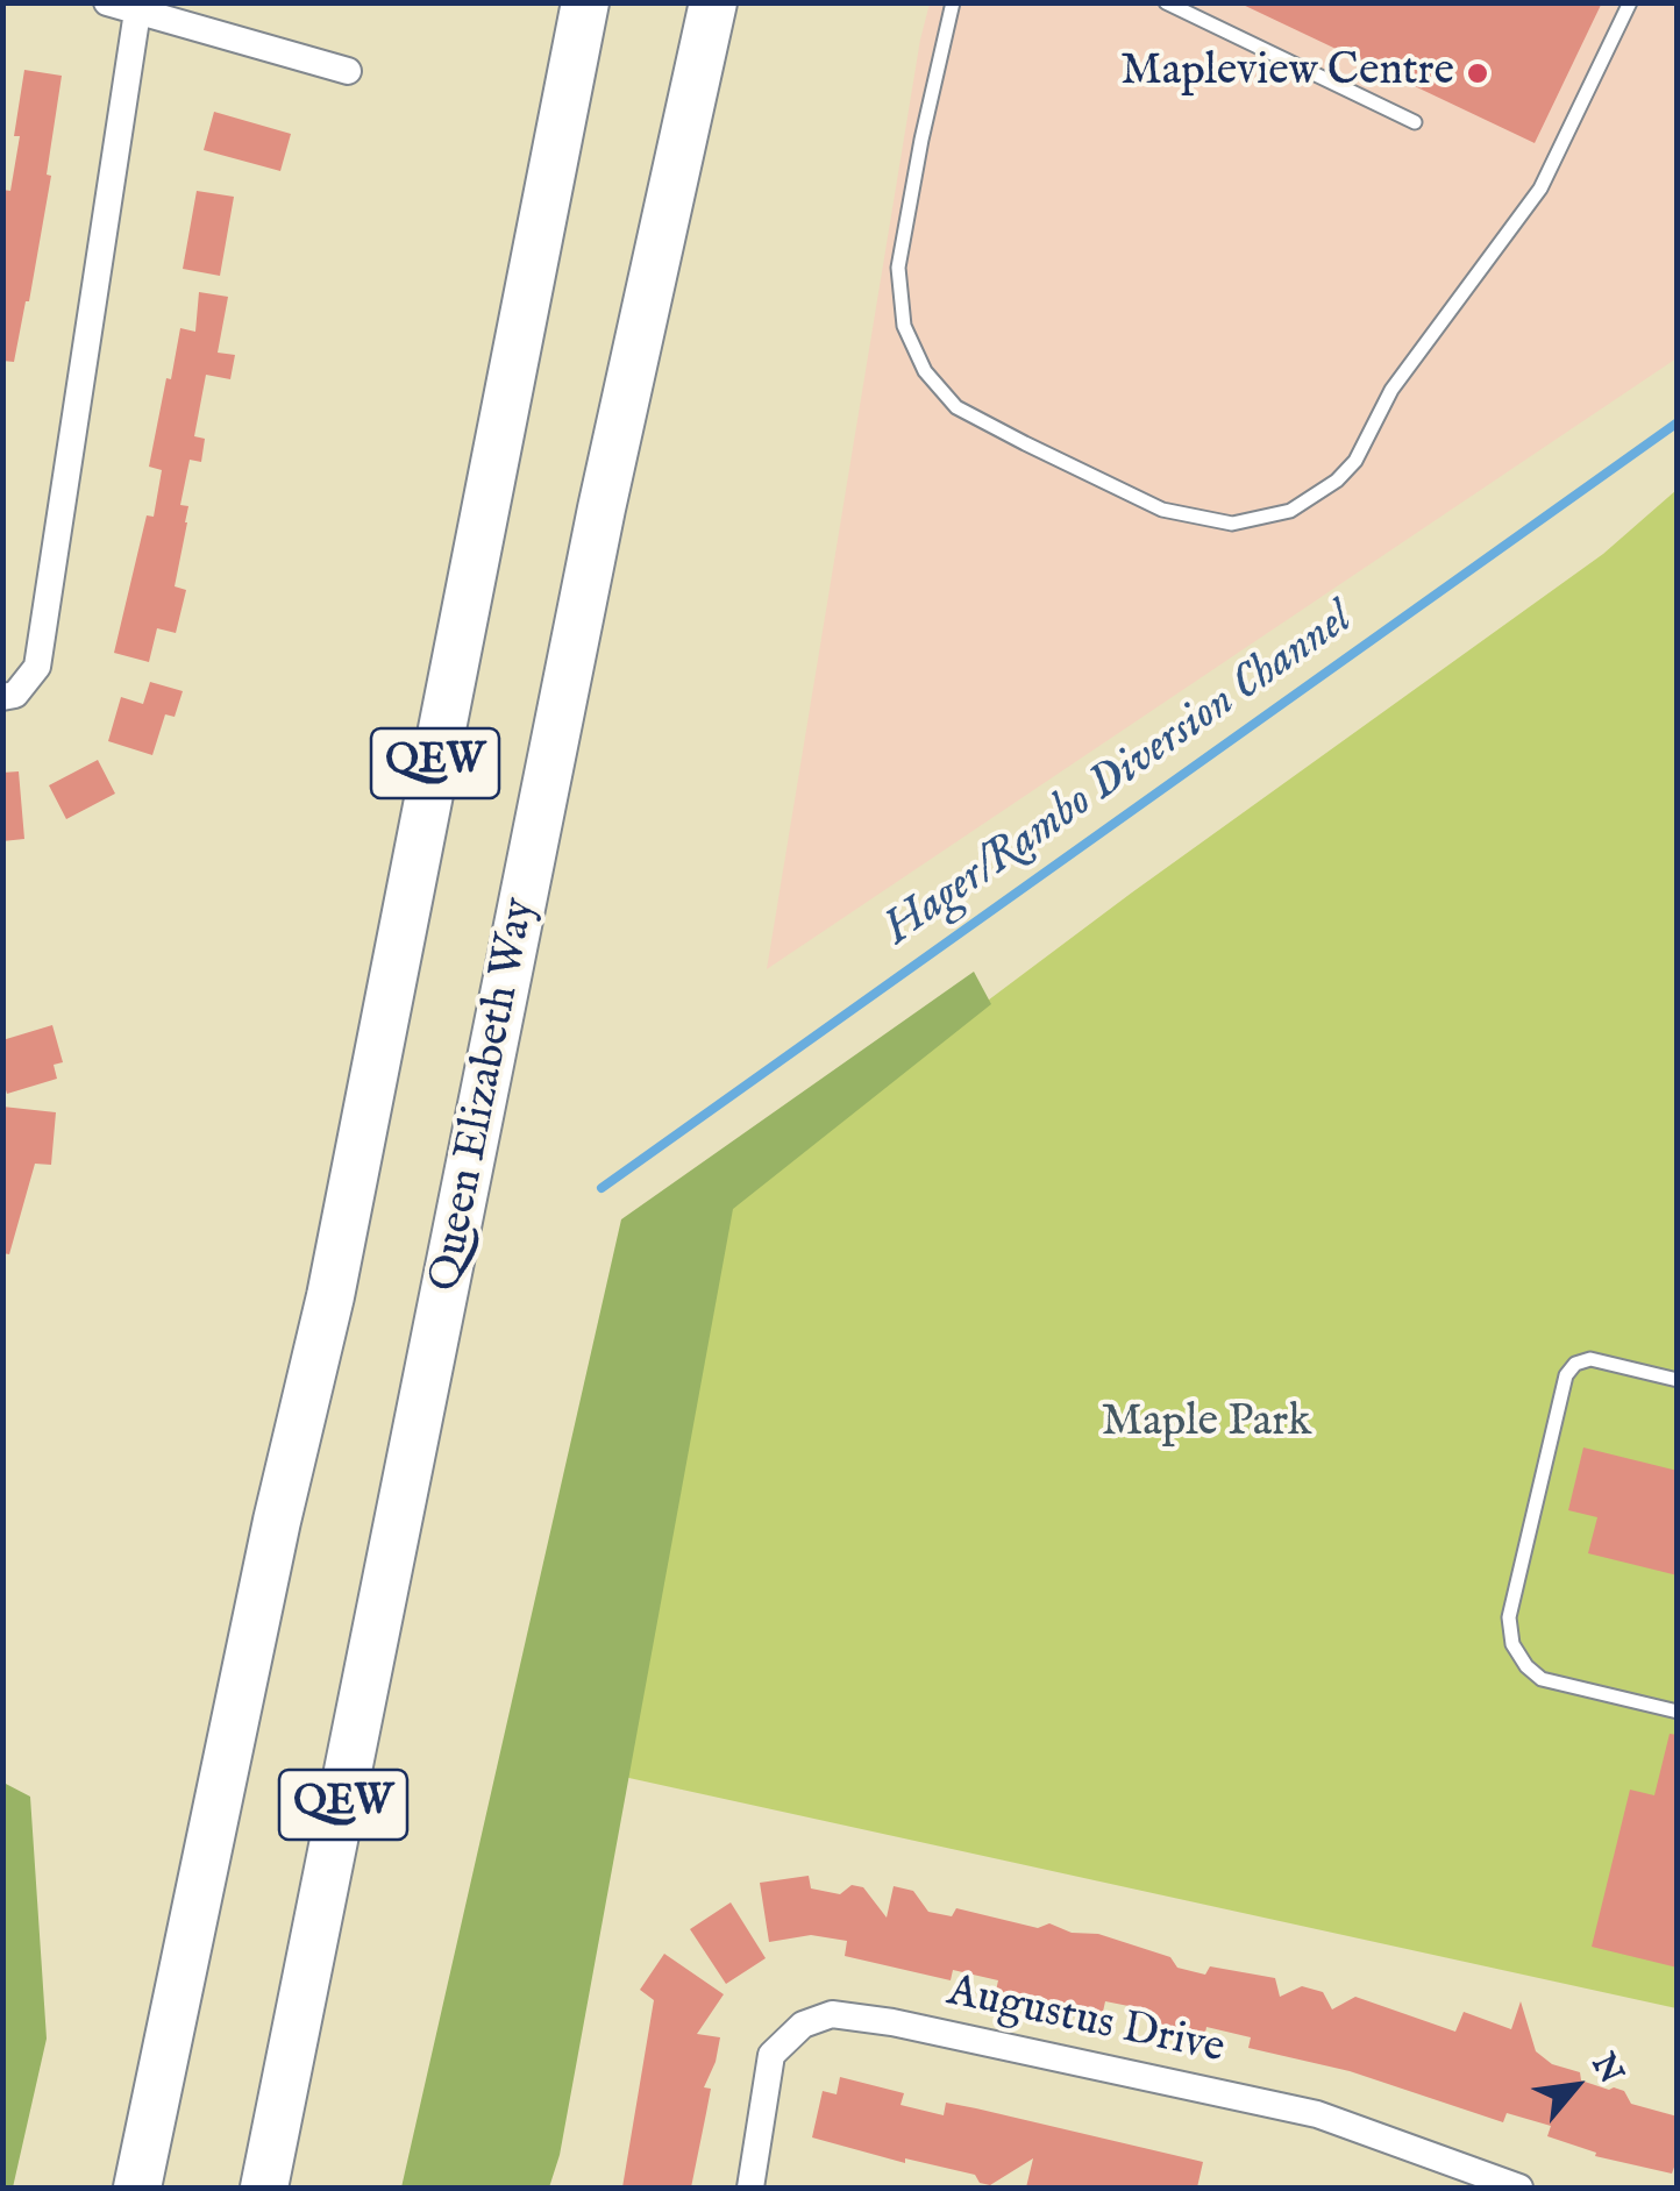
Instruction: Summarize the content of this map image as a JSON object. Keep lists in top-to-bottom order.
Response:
{
  "streets": {
    "highway": ["QEW", "Queen Elizabeth Way"],
    "street": ["Augustus Drive"]
  },
  "water": ["Hager/Rambo Diversion Channel"],
  "parks": ["Maple Park"],
  "places": ["Mapleview Centre"],
  "north": "top right"
}
